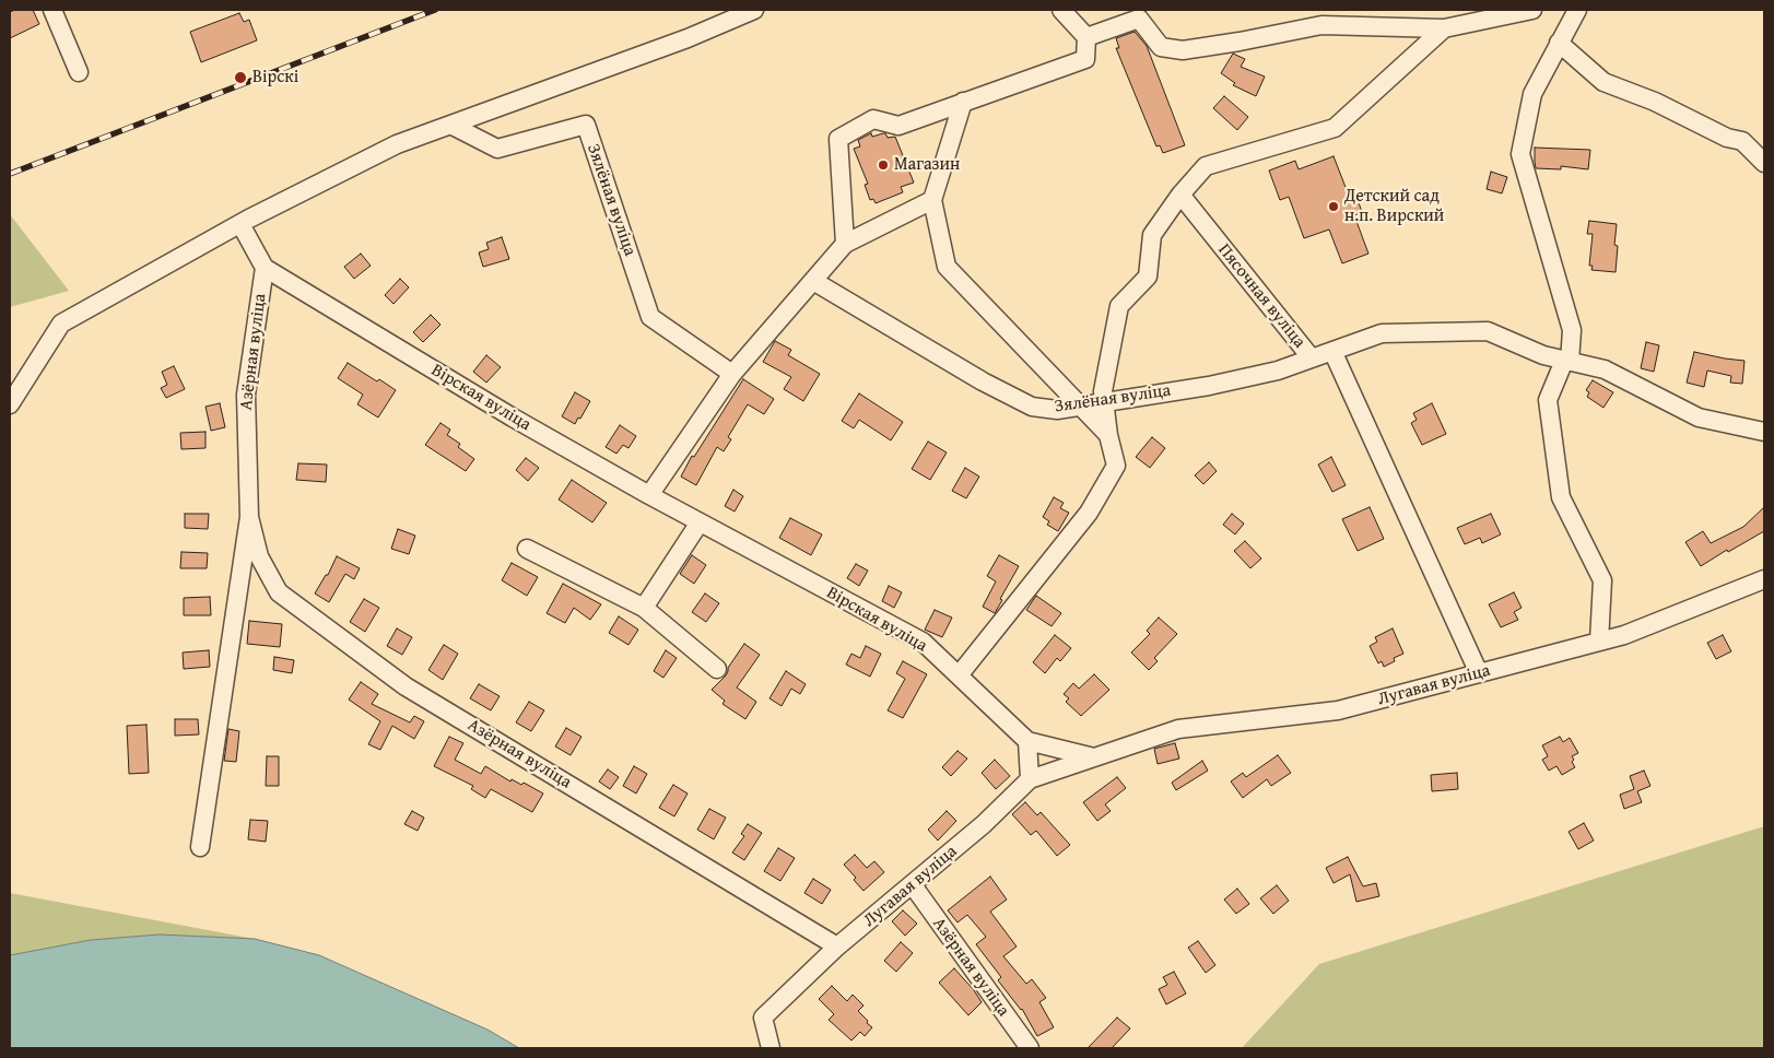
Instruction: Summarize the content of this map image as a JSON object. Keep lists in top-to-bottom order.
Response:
{
  "streets": {
    "street": [
      "Зялёная вуліца",
      "Пясочная вуліца",
      "Азёрная вуліца",
      "Вірская вуліца",
      "Лугавая вуліца"
    ]
  },
  "crossings": [
    ["Зялёная вуліца", "Пясочная вуліца"],
    ["Азёрная вуліца", "Вірская вуліца"],
    ["Азёрная вуліца", "Лугавая вуліца"]
  ],
  "places": ["Вірскі", "Магазин", "Детский сад н.п. Вирский"]
}
